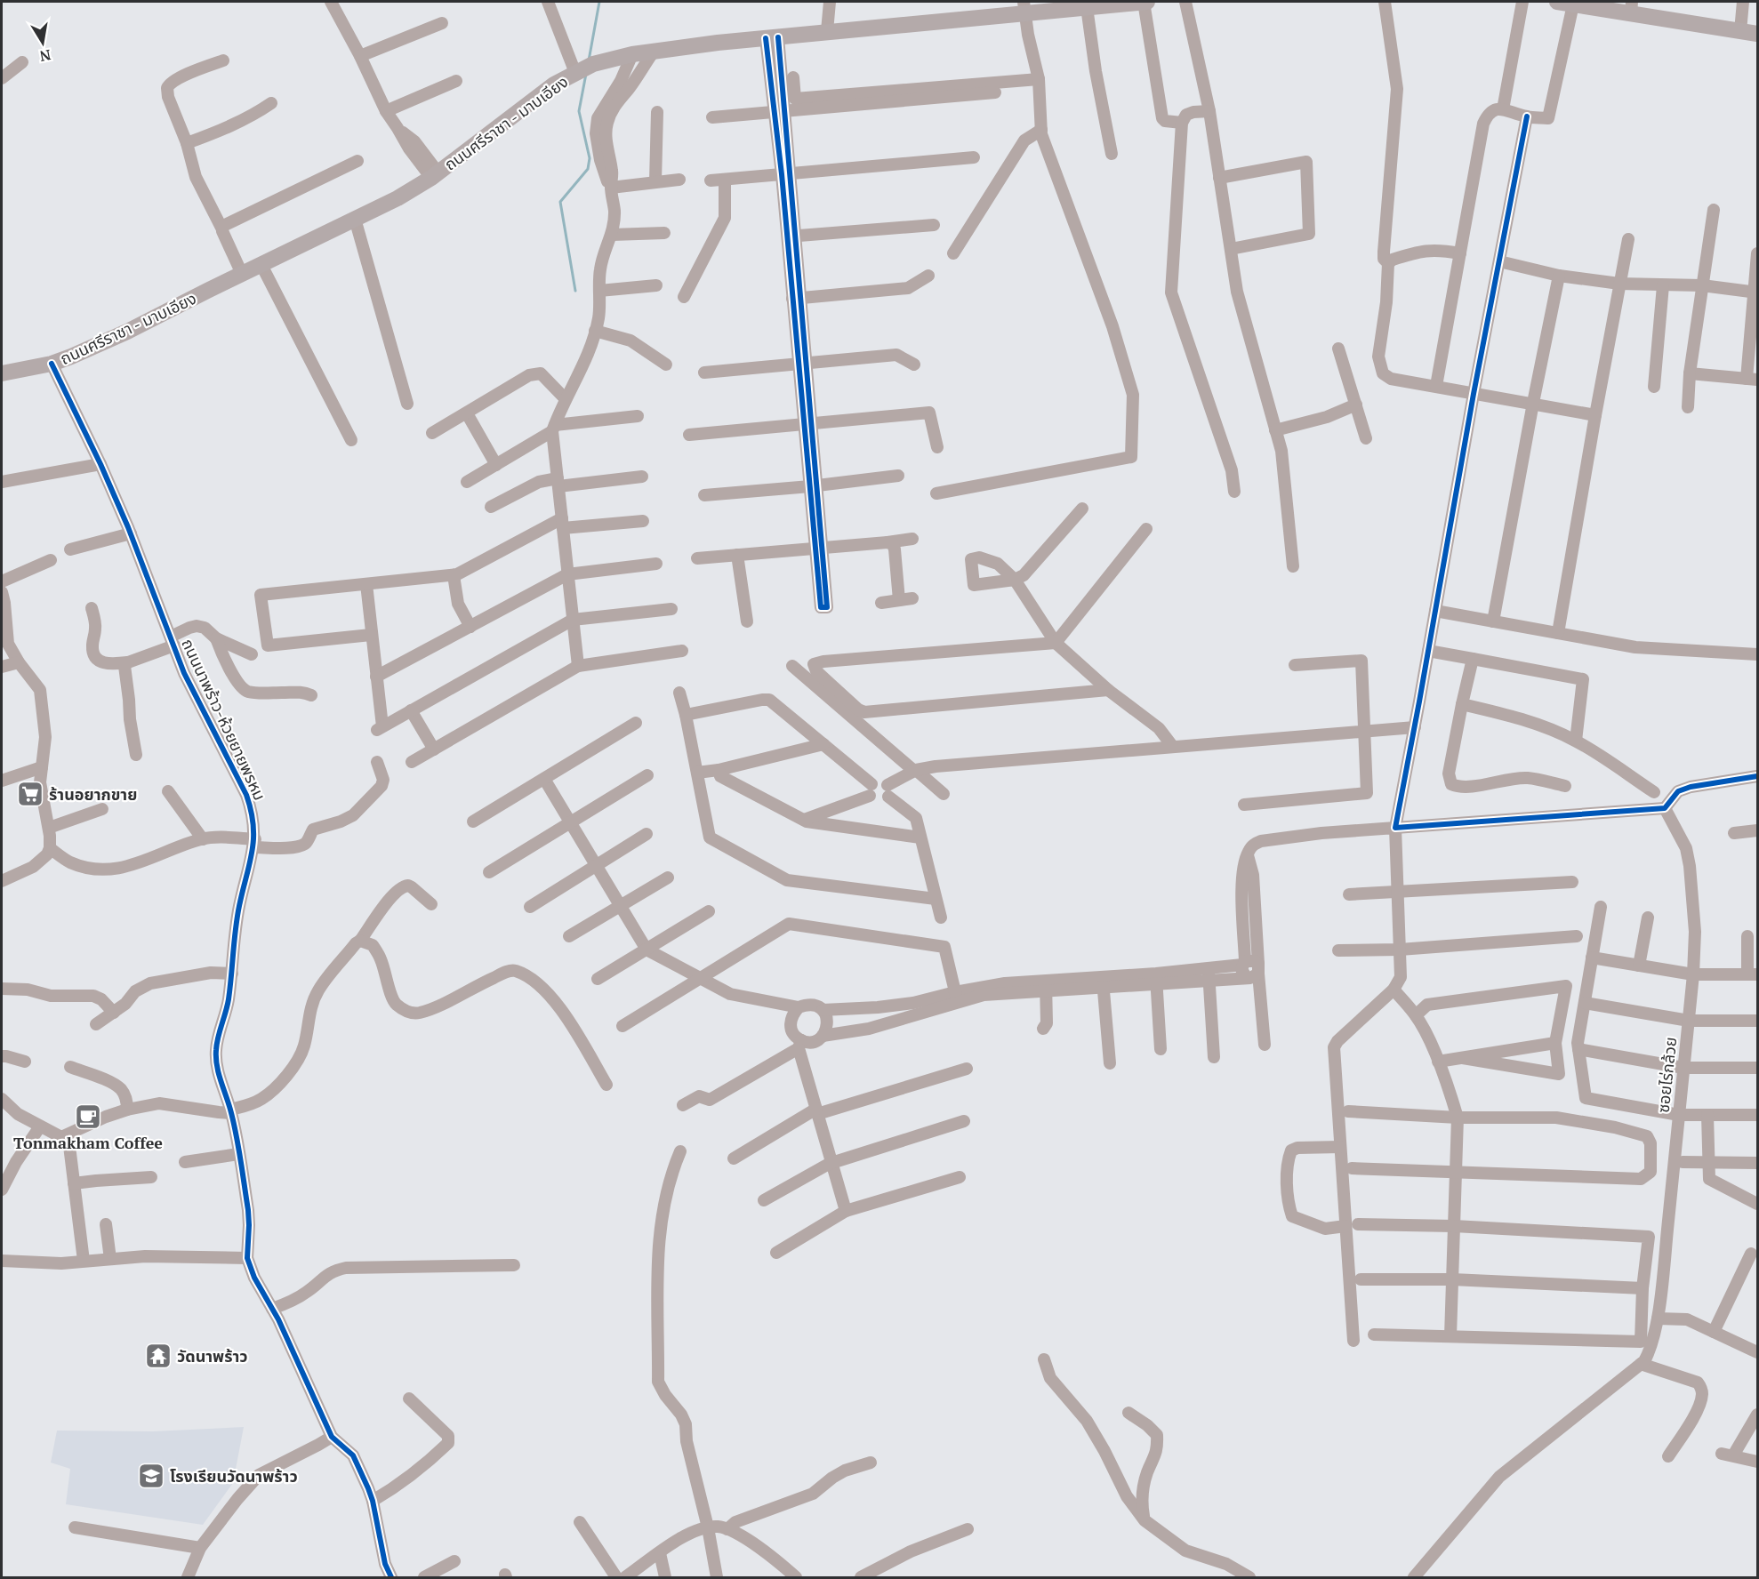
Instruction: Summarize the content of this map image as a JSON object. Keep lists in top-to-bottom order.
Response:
{
  "streets": {
    "main road": ["ถนนศรีราชา - มาบเอียง"],
    "street": ["ถนนนาพร้าว-ห้วยยายพรหม", "ซอยไร่กล้วย"]
  },
  "crossings": [
    ["ถนนศรีราชา - มาบเอียง", "ถนนนาพร้าว-ห้วยยายพรหม"]
  ],
  "places": {
    "supermarket": ["ร้านอยากขาย"],
    "cafe": ["Tonmakham Coffee"],
    "temple": ["วัดนาพร้าว"],
    "school or university": ["โรงเรียนวัดนาพร้าว"]
  },
  "north": "bottom"
}
